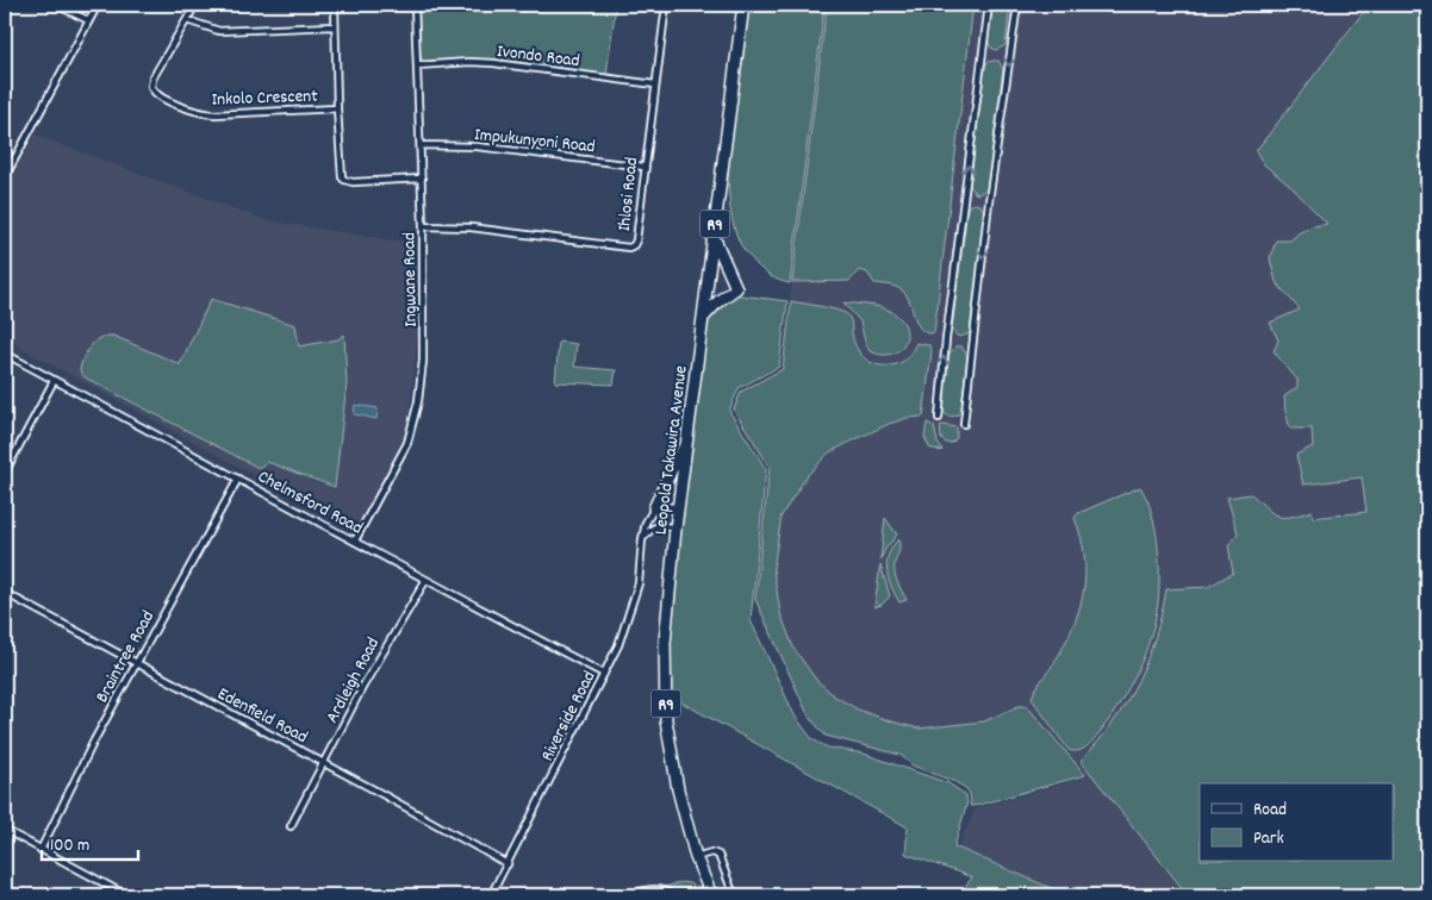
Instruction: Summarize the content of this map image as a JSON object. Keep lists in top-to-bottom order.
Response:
{
  "streets": {
    "highway": ["R9", "Leopold Takawira Avenue"],
    "street": [
      "Ivondo Road",
      "Inkolo Crescent",
      "Impukunyoni Road",
      "Ihlosi Road",
      "Ingwane Road",
      "Chelmsford Road",
      "Braintree Road",
      "Ardleigh Road",
      "Edenfield Road",
      "Riverside Road"
    ]
  },
  "crossings": [
    ["Ivondo Road", "Ihlosi Road"],
    ["Ivondo Road", "Ingwane Road"],
    ["Impukunyoni Road", "Ihlosi Road"],
    ["Impukunyoni Road", "Ingwane Road"],
    ["Ihlosi Road", "Ingwane Road"],
    ["Ingwane Road", "Chelmsford Road"],
    ["Chelmsford Road", "Braintree Road"],
    ["Chelmsford Road", "Ardleigh Road"],
    ["Chelmsford Road", "Riverside Road"],
    ["Braintree Road", "Edenfield Road"],
    ["Ardleigh Road", "Edenfield Road"],
    ["Edenfield Road", "Riverside Road"]
  ],
  "legend": ["Road", "Park"],
  "scale_bar": "100 m"
}
